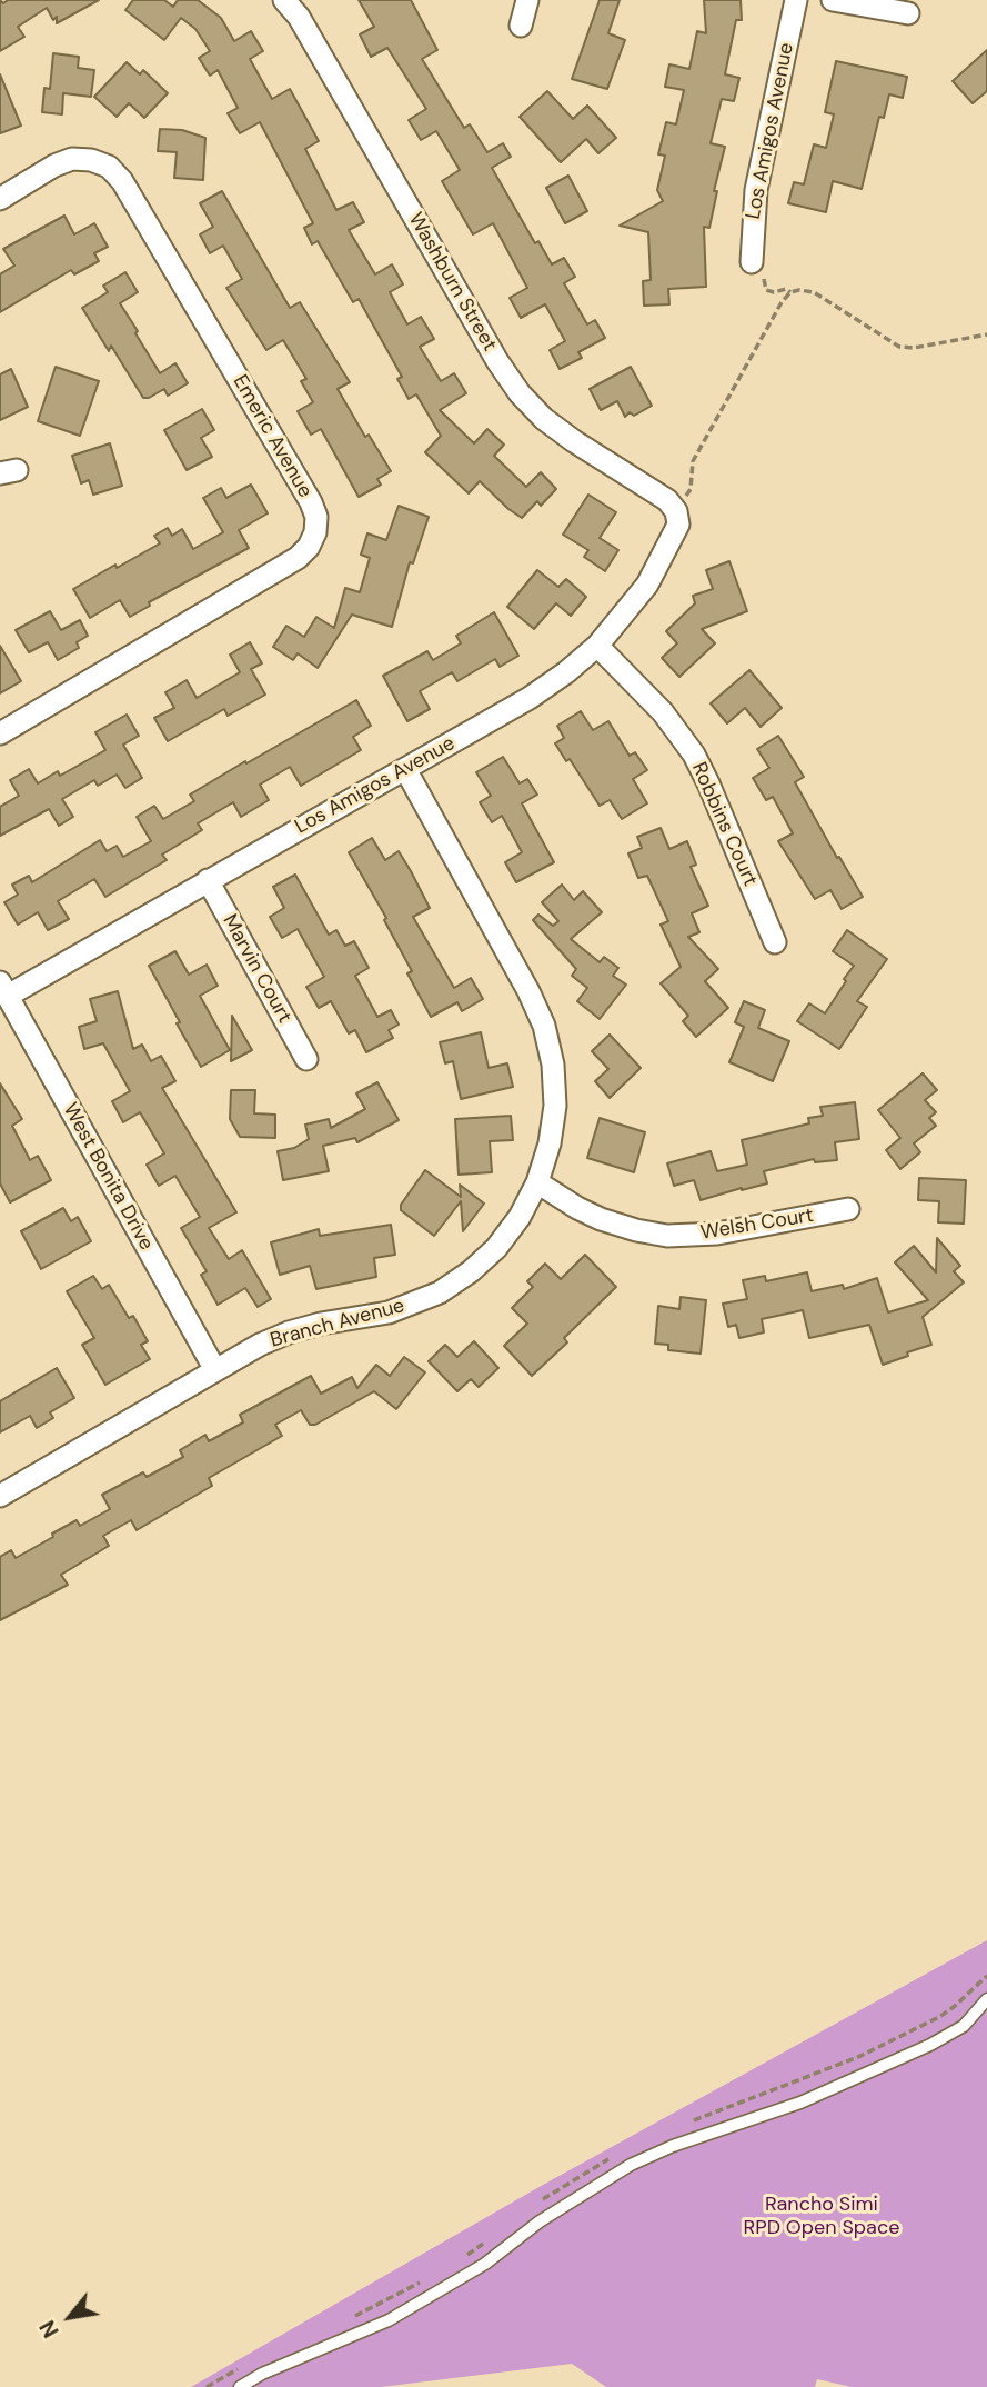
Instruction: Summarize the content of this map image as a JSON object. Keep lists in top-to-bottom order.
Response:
{
  "streets": {
    "street": [
      "Los Amigos Avenue",
      "Washburn Street",
      "Emeric Avenue",
      "Robbins Court",
      "Marvin Court",
      "West Bonita Drive",
      "Welsh Court",
      "Branch Avenue"
    ]
  },
  "crossings": [
    ["Los Amigos Avenue", "Washburn Street"],
    ["Los Amigos Avenue", "Robbins Court"],
    ["Los Amigos Avenue", "Marvin Court"],
    ["Los Amigos Avenue", "West Bonita Drive"],
    ["Los Amigos Avenue", "Branch Avenue"],
    ["West Bonita Drive", "Branch Avenue"],
    ["Welsh Court", "Branch Avenue"]
  ],
  "parks": ["Rancho Simi RPD Open Space"],
  "north": "bottom left"
}
